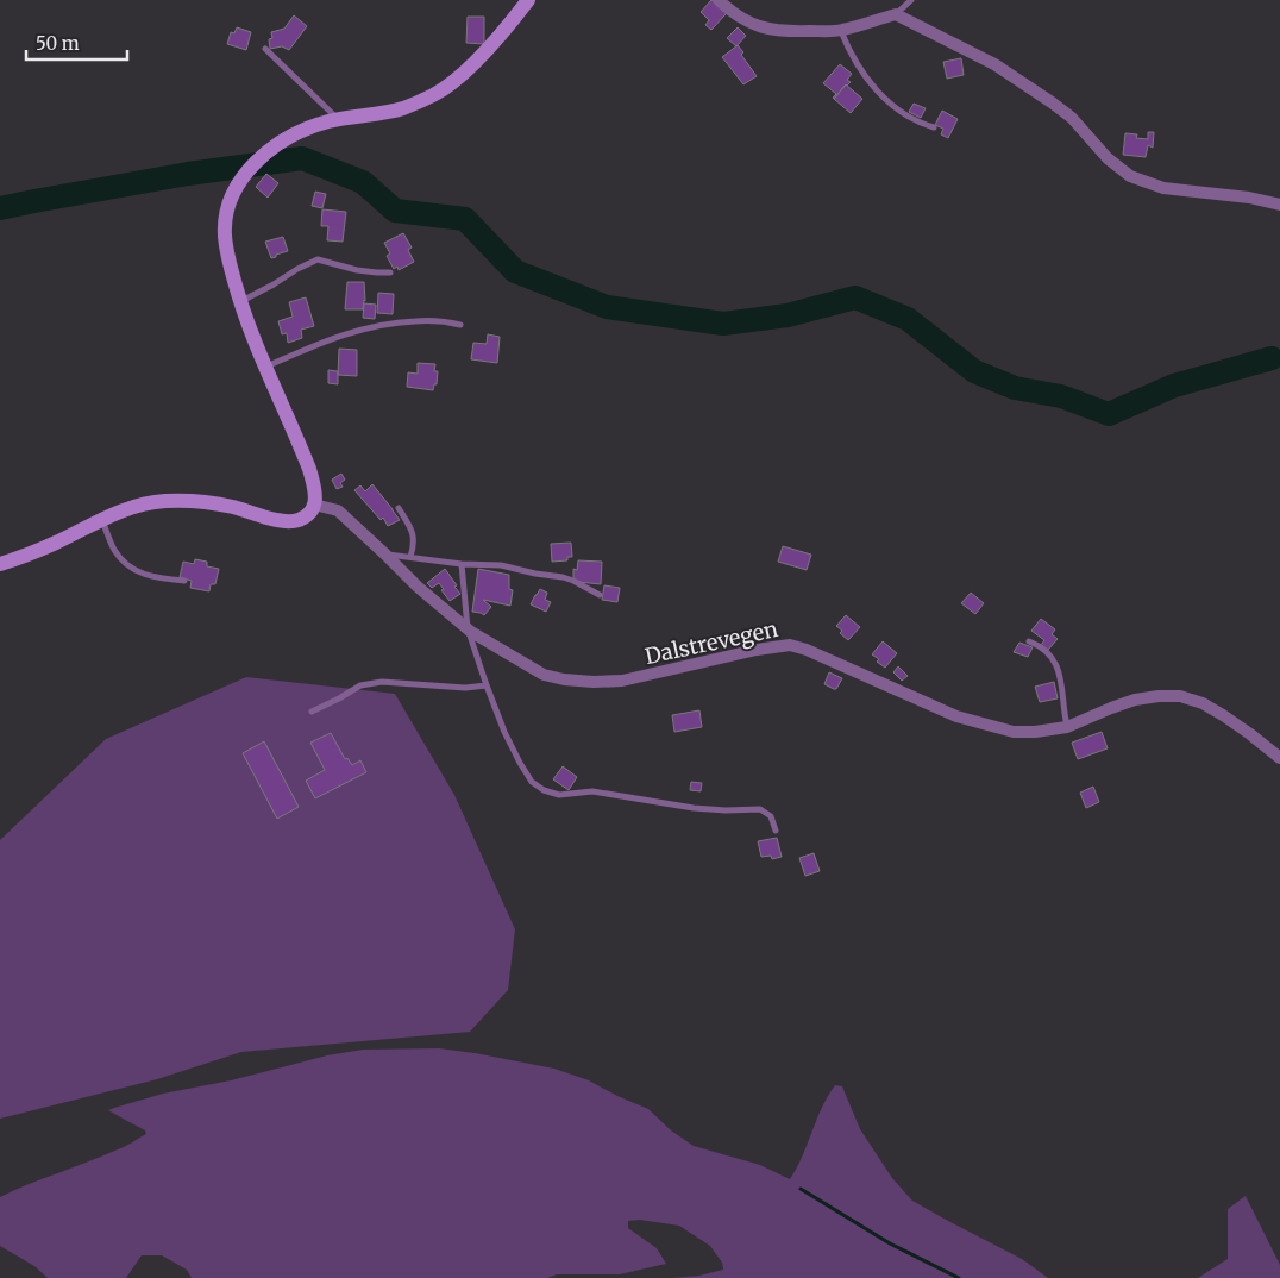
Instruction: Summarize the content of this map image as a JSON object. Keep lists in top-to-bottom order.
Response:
{
  "streets": {
    "street": ["Dalstrevegen"]
  },
  "scale_bar": "50 m"
}
